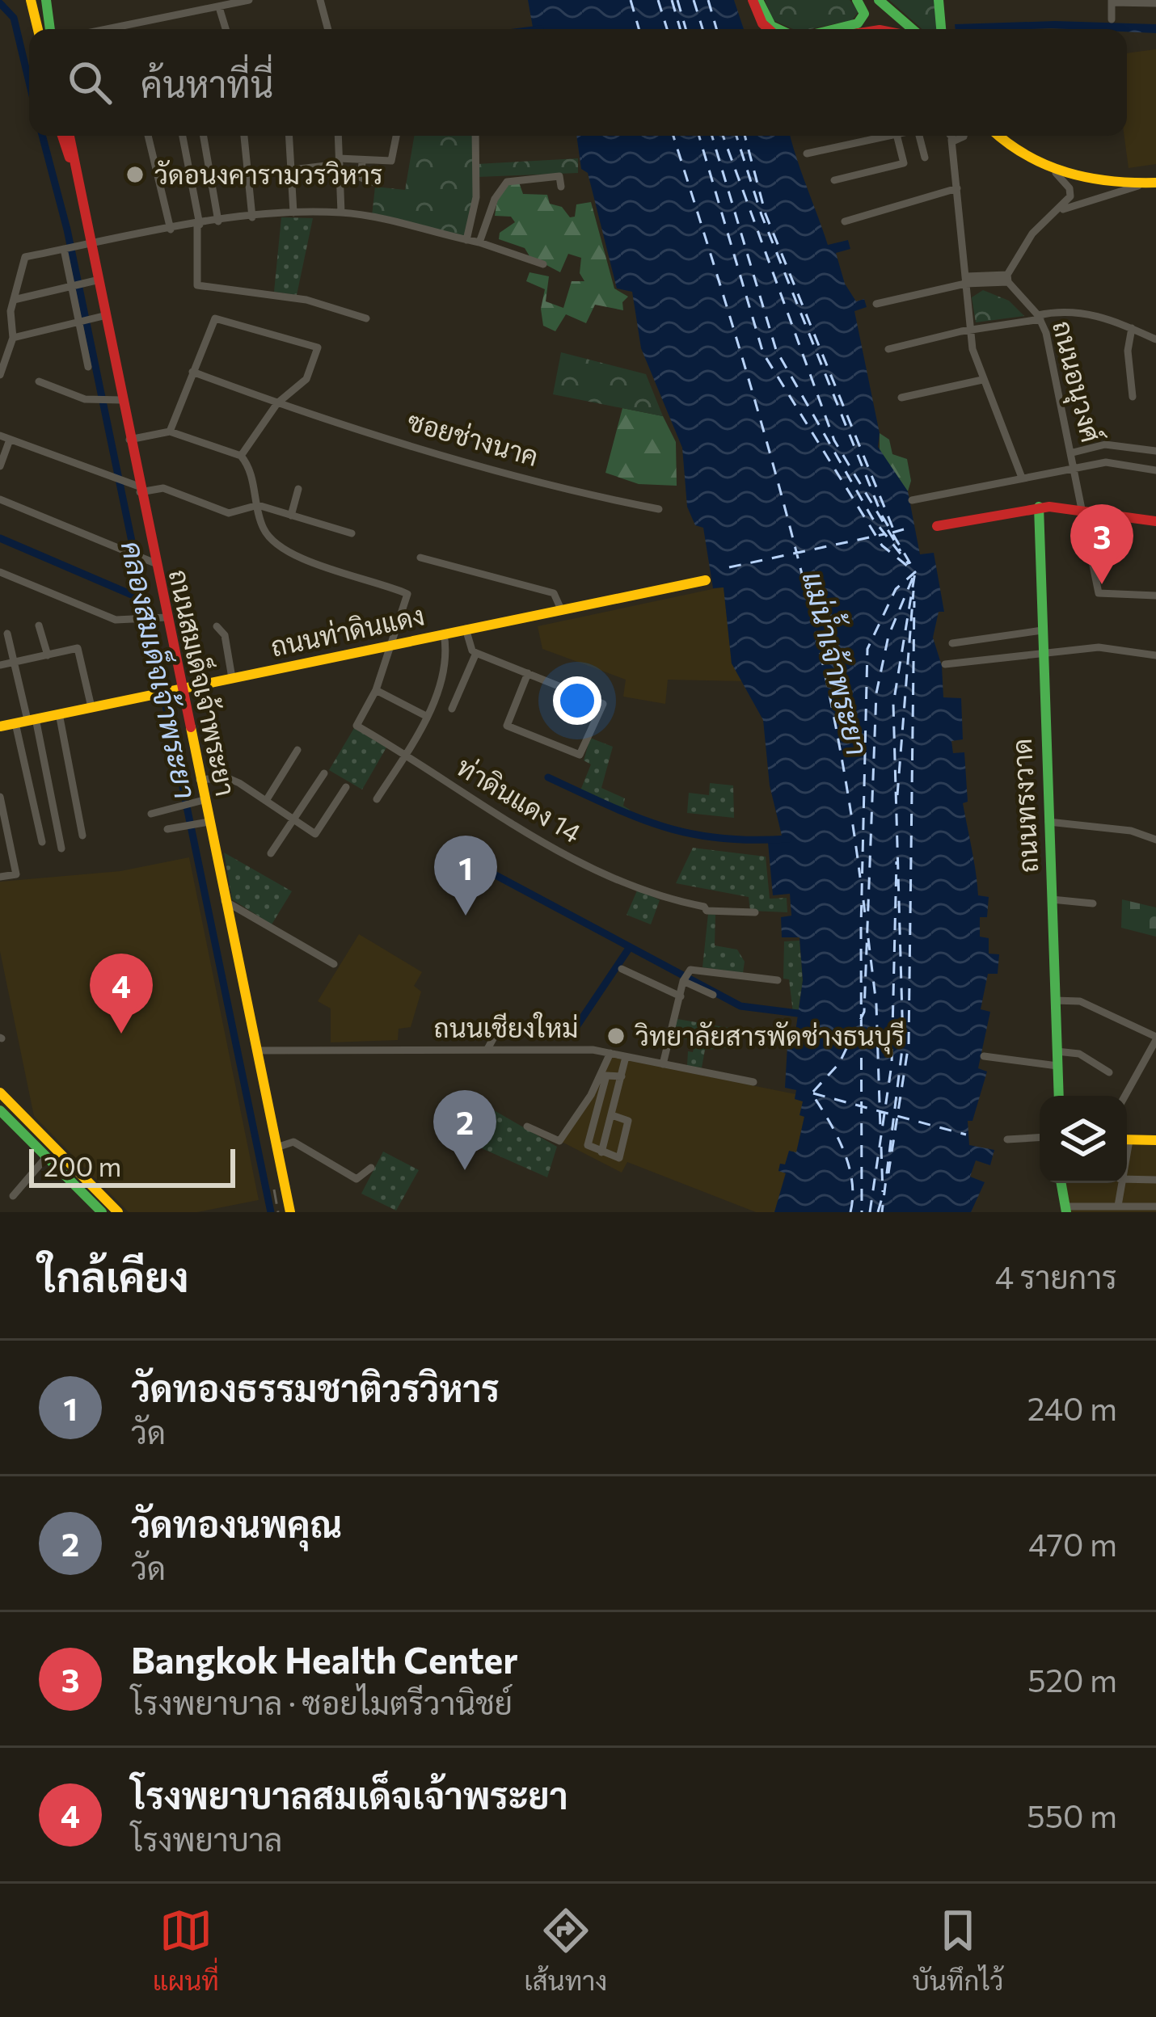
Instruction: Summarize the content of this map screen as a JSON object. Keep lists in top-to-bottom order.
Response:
{
  "streets": {
    "main road": ["ถนนท่าดินแดง", "ถนนสมเด็จเจ้าพระยา", "ถนนทรงวาด"],
    "street": [
      "ถนนอนุวงศ์",
      "ซอยช่างนาค",
      "ท่าดินแดง 14",
      "ถนนเชียงใหม่"
    ]
  },
  "crossings": [
    ["ถนนท่าดินแดง", "ถนนสมเด็จเจ้าพระยา"],
    ["ถนนท่าดินแดง", "ท่าดินแดง 14"],
    ["ถนนสมเด็จเจ้าพระยา", "ถนนเชียงใหม่"]
  ],
  "water": ["แม่น้ำเจ้าพระยา", "คลองสมเด็จเจ้าพระยา"],
  "places": ["วัดอนงคารามวรวิหาร", "วิทยาลัยสารพัดช่างธนบุรี"],
  "scale_bar": "200 m",
  "page": {
    "search": "ค้นหาที่นี่",
    "pins": [
      "3",
      "1",
      "4",
      "2"
    ],
    "scale": "200 m",
    "heading": ["ใกล้เคียง", "4 รายการ"],
    "list": [
      {
        "mark": "1",
        "name": "วัดทองธรรมชาติวรวิหาร",
        "note": "วัด",
        "value": "240 m"
      },
      {
        "mark": "2",
        "name": "วัดทองนพคุณ",
        "note": "วัด",
        "value": "470 m"
      },
      {
        "mark": "3",
        "name": "Bangkok Health Center",
        "note": "โรงพยาบาล · ซอยไมตรีวานิชย์",
        "value": "520 m"
      },
      {
        "mark": "4",
        "name": "โรงพยาบาลสมเด็จเจ้าพระยา",
        "note": "โรงพยาบาล",
        "value": "550 m"
      }
    ],
    "nav": ["แผนที่", "เส้นทาง", "บันทึกไว้"]
  }
}
